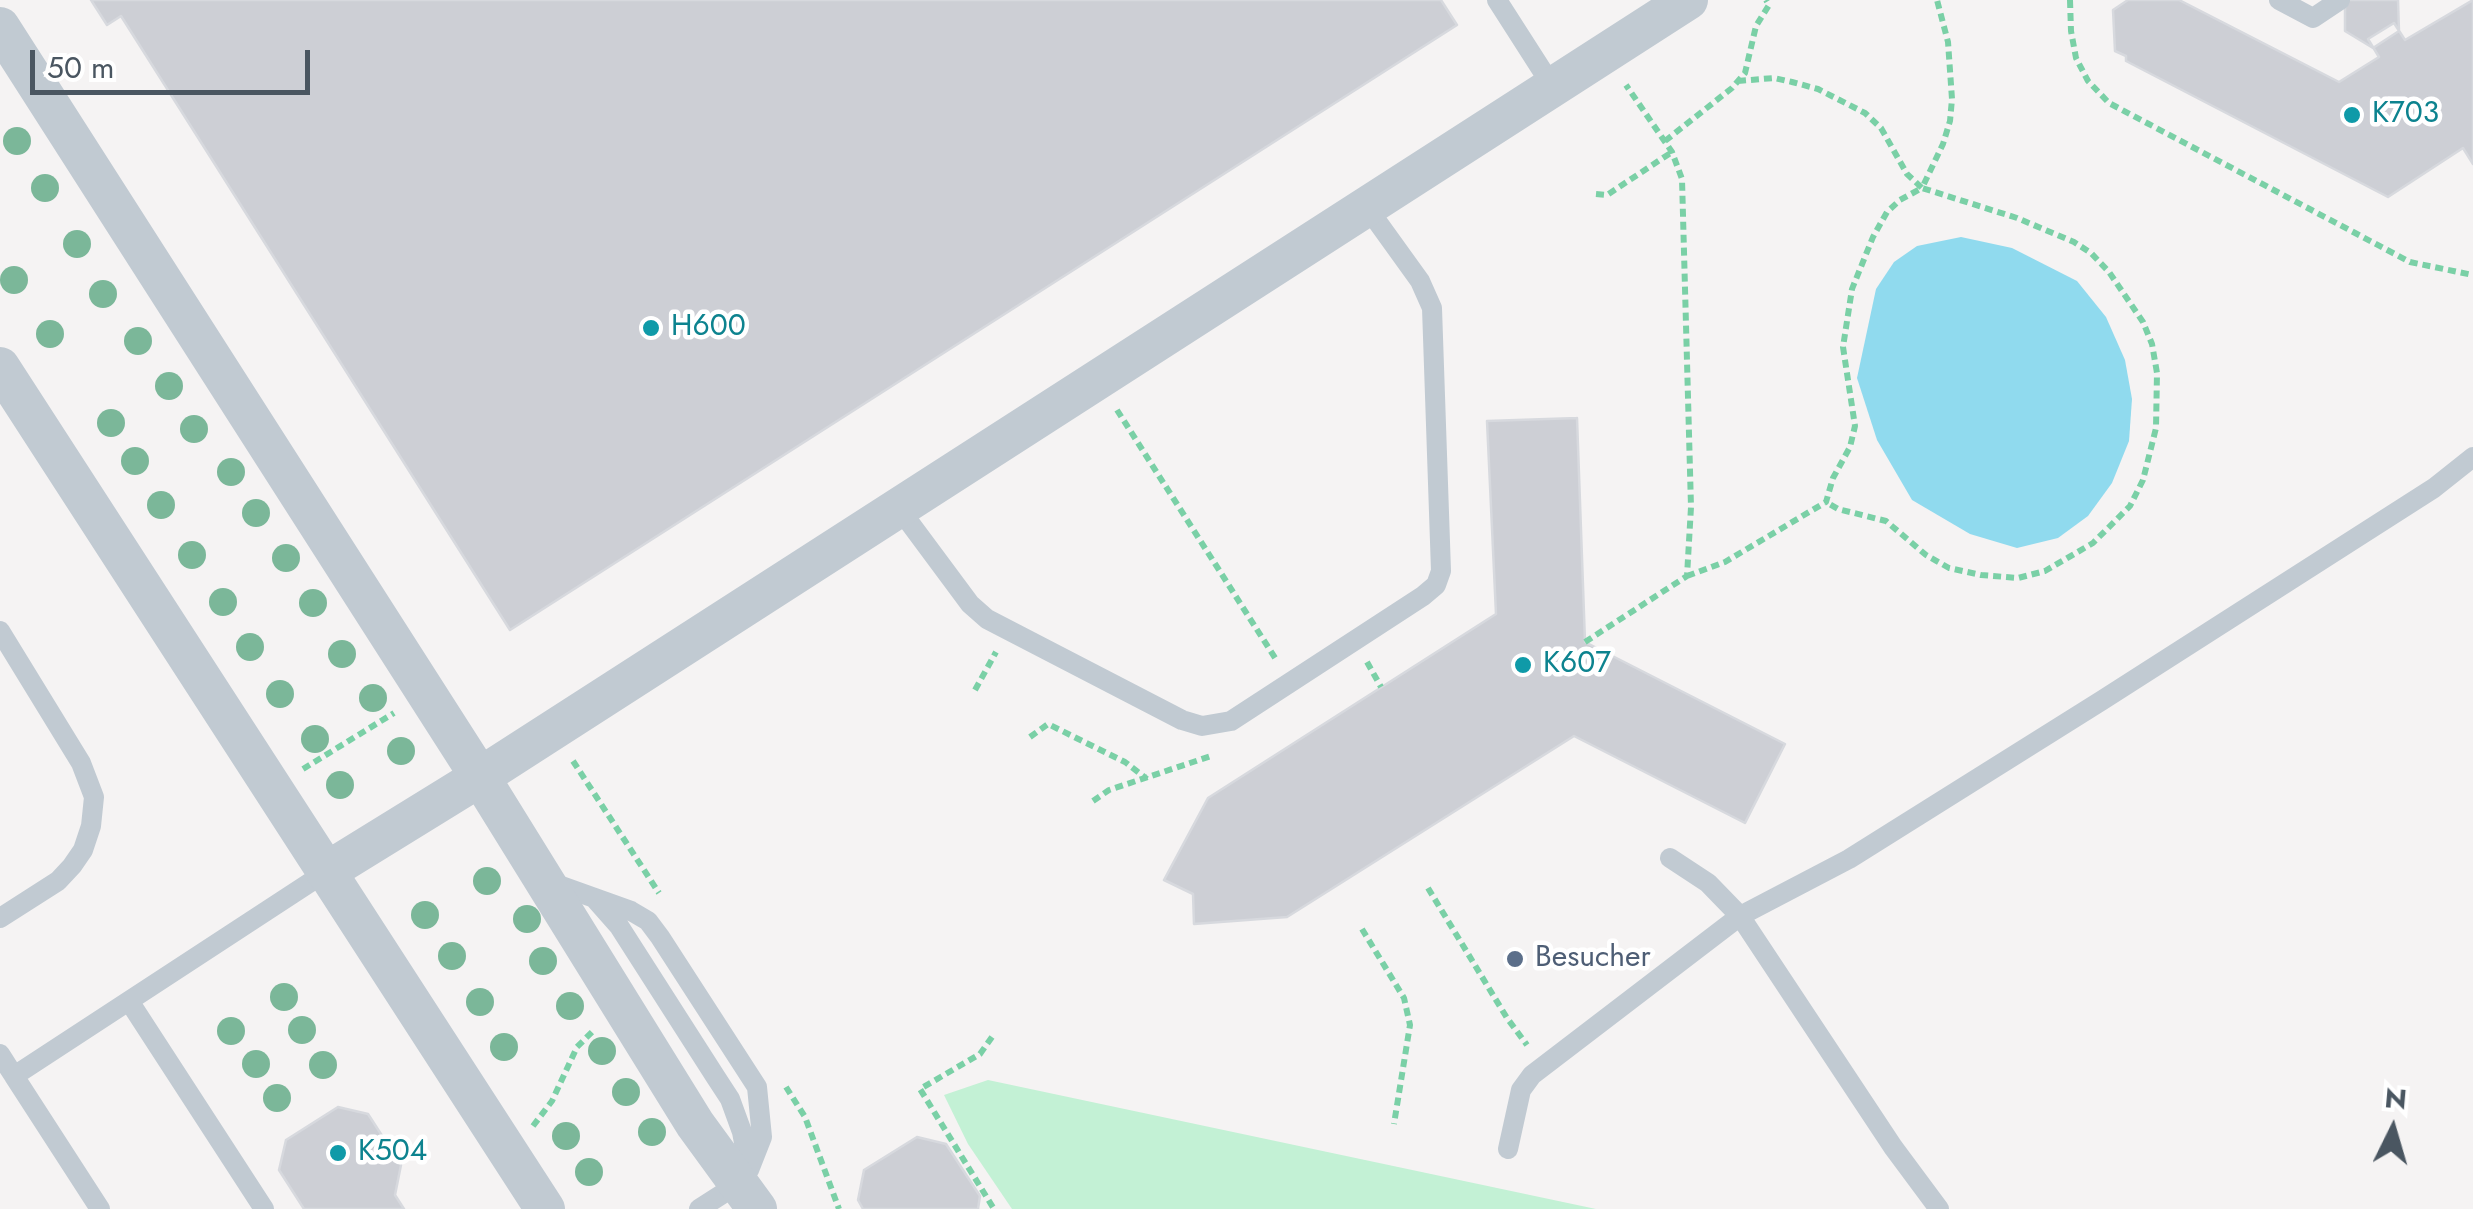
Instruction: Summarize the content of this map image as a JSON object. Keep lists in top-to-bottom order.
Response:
{
  "places": [
    "K703",
    "H600",
    "K607",
    "Besucher",
    "K504"
  ],
  "scale_bar": "50 m",
  "north": "top"
}
